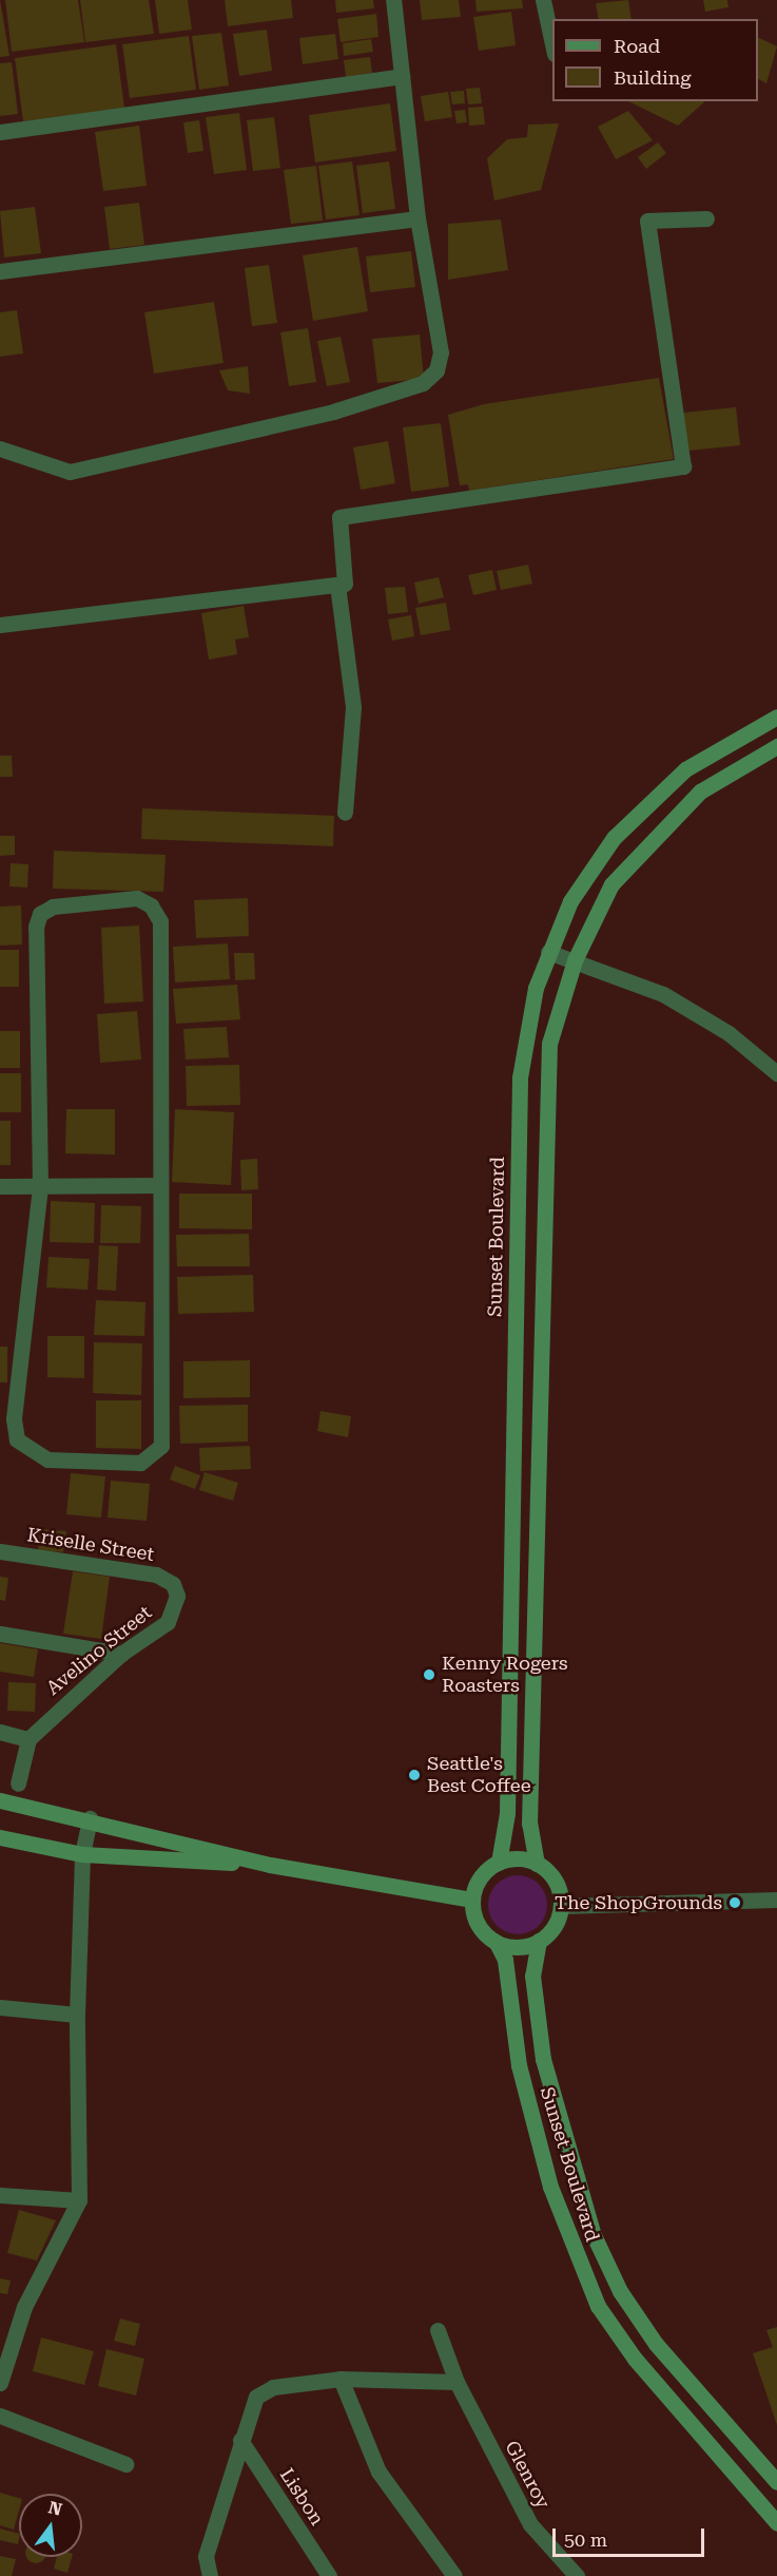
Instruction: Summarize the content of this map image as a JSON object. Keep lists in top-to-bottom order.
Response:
{
  "streets": {
    "main road": ["Sunset Boulevard"],
    "street": [
      "Kriselle Street",
      "Avelino Street",
      "Glenroy",
      "Lisbon"
    ]
  },
  "crossings": [
    ["Kriselle Street", "Avelino Street"]
  ],
  "places": ["Kenny Rogers Roasters", "Seattle's Best Coffee", "The ShopGrounds"],
  "legend": ["Road", "Building"],
  "scale_bar": "50 m",
  "north": "top"
}
